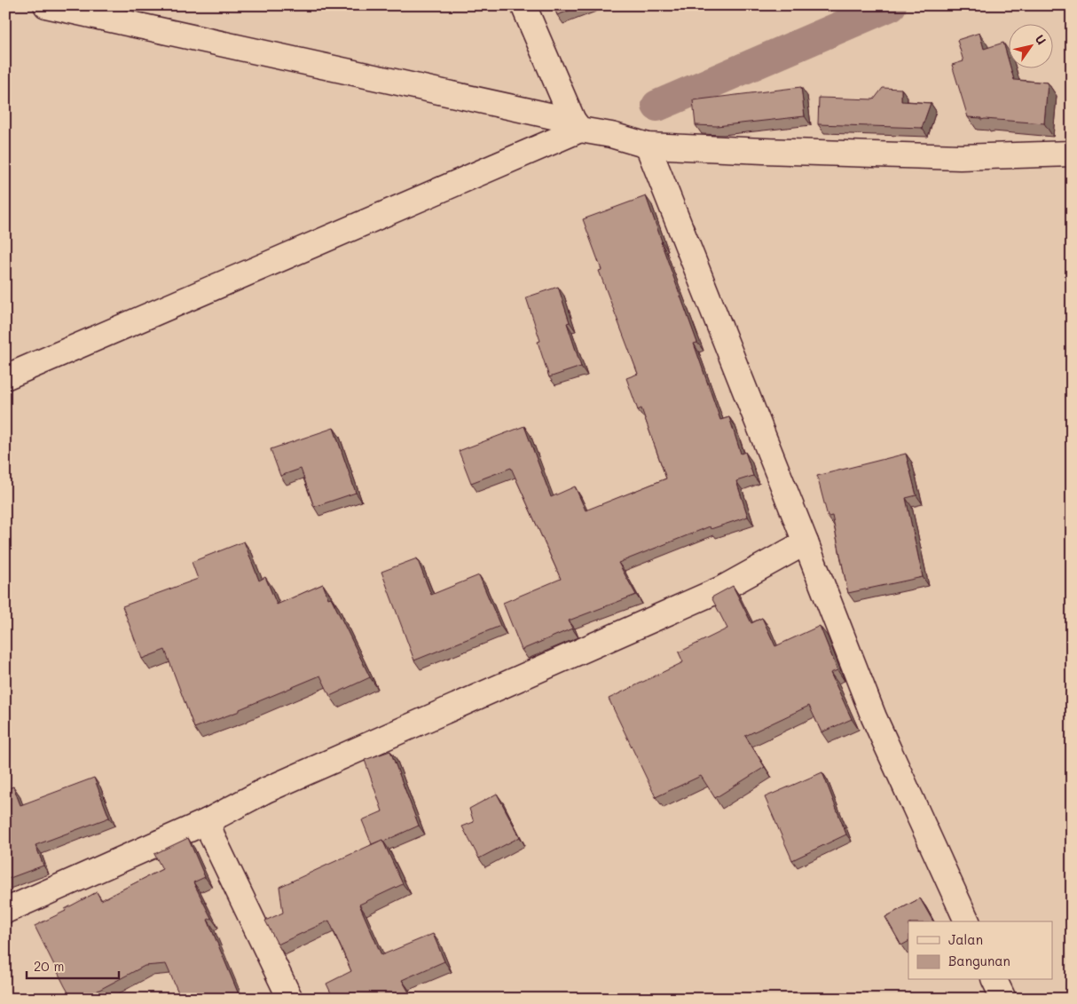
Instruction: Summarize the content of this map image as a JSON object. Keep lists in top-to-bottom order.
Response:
{
  "legend": ["Jalan", "Bangunan"],
  "scale_bar": "20 m",
  "north": "top right"
}
